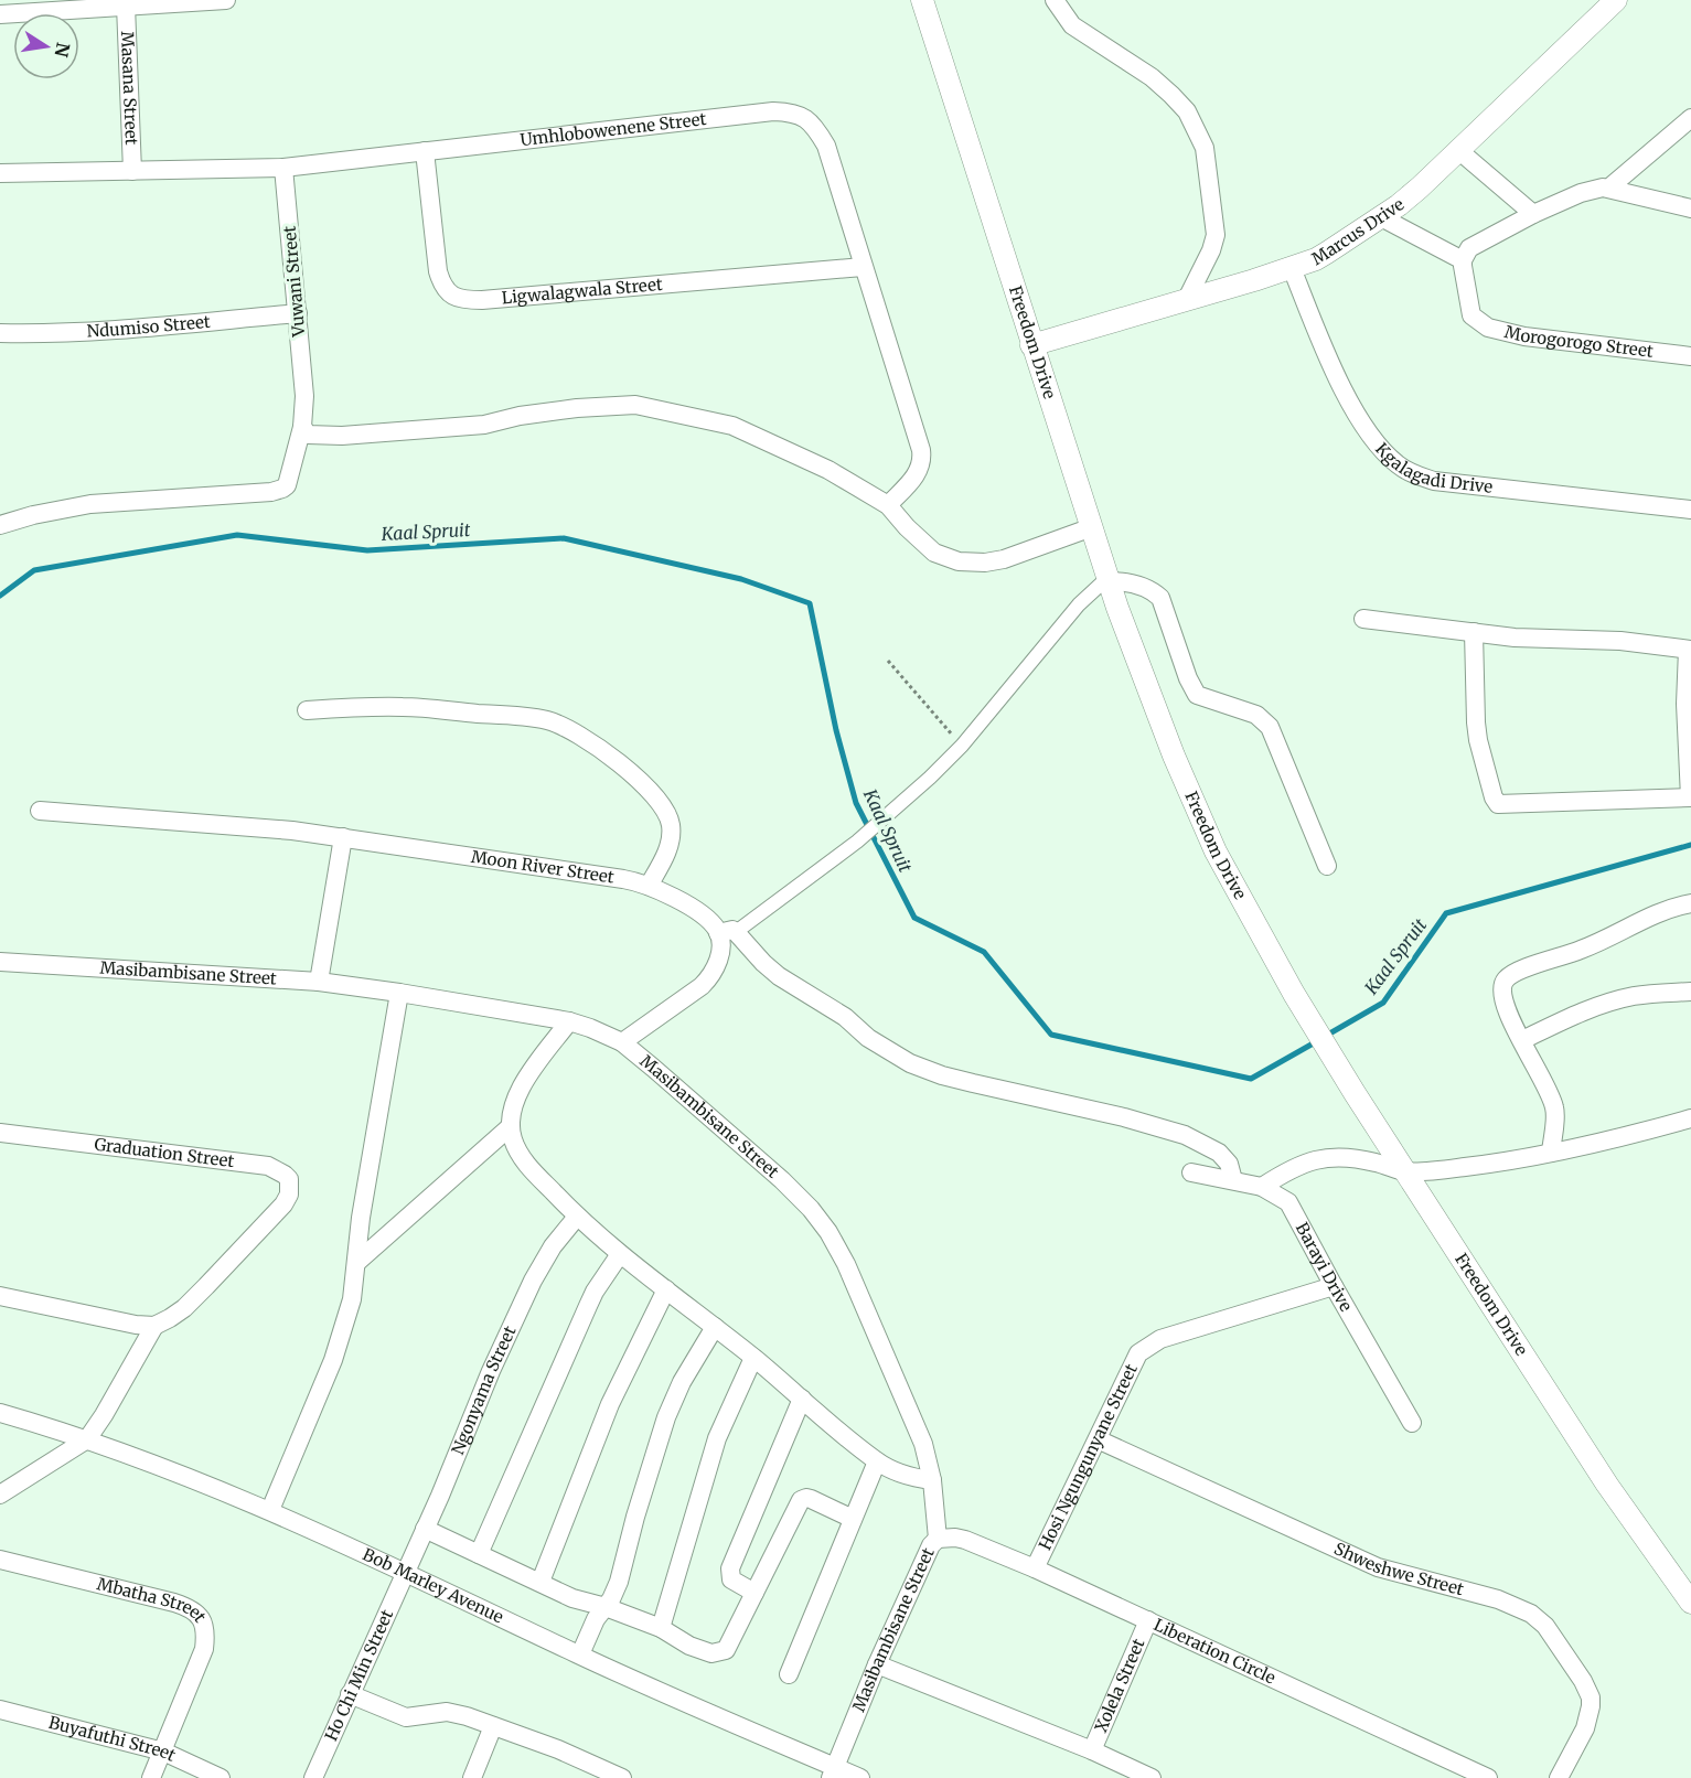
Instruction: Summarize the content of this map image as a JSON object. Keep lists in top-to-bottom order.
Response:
{
  "streets": {
    "street": [
      "Masana Street",
      "Umhlobowenene Street",
      "Marcus Drive",
      "Vuwani Street",
      "Ligwalagwala Street",
      "Ndumiso Street",
      "Freedom Drive",
      "Morogorogo Street",
      "Kgalagadi Drive",
      "Moon River Street",
      "Masibambisane Street",
      "Graduation Street",
      "Barayi Drive",
      "Ngonyama Street",
      "Hosi Ngungunyane Street",
      "Shweshwe Street",
      "Bob Marley Avenue",
      "Mbatha Street",
      "Liberation Circle",
      "Ho Chi Min Street",
      "Xolela Street",
      "Buyafuthi Street"
    ]
  },
  "crossings": [
    ["Masana Street", "Umhlobowenene Street"],
    ["Umhlobowenene Street", "Vuwani Street"],
    ["Umhlobowenene Street", "Ligwalagwala Street"],
    ["Marcus Drive", "Freedom Drive"],
    ["Marcus Drive", "Kgalagadi Drive"],
    ["Vuwani Street", "Ndumiso Street"],
    ["Moon River Street", "Barayi Drive"],
    ["Masibambisane Street", "Bob Marley Avenue"],
    ["Masibambisane Street", "Liberation Circle"],
    ["Barayi Drive", "Hosi Ngungunyane Street"],
    ["Ngonyama Street", "Bob Marley Avenue"],
    ["Ngonyama Street", "Ho Chi Min Street"],
    ["Hosi Ngungunyane Street", "Shweshwe Street"],
    ["Hosi Ngungunyane Street", "Liberation Circle"],
    ["Bob Marley Avenue", "Ho Chi Min Street"],
    ["Mbatha Street", "Buyafuthi Street"],
    ["Liberation Circle", "Xolela Street"]
  ],
  "water": ["Kaal Spruit"],
  "north": "right"
}
